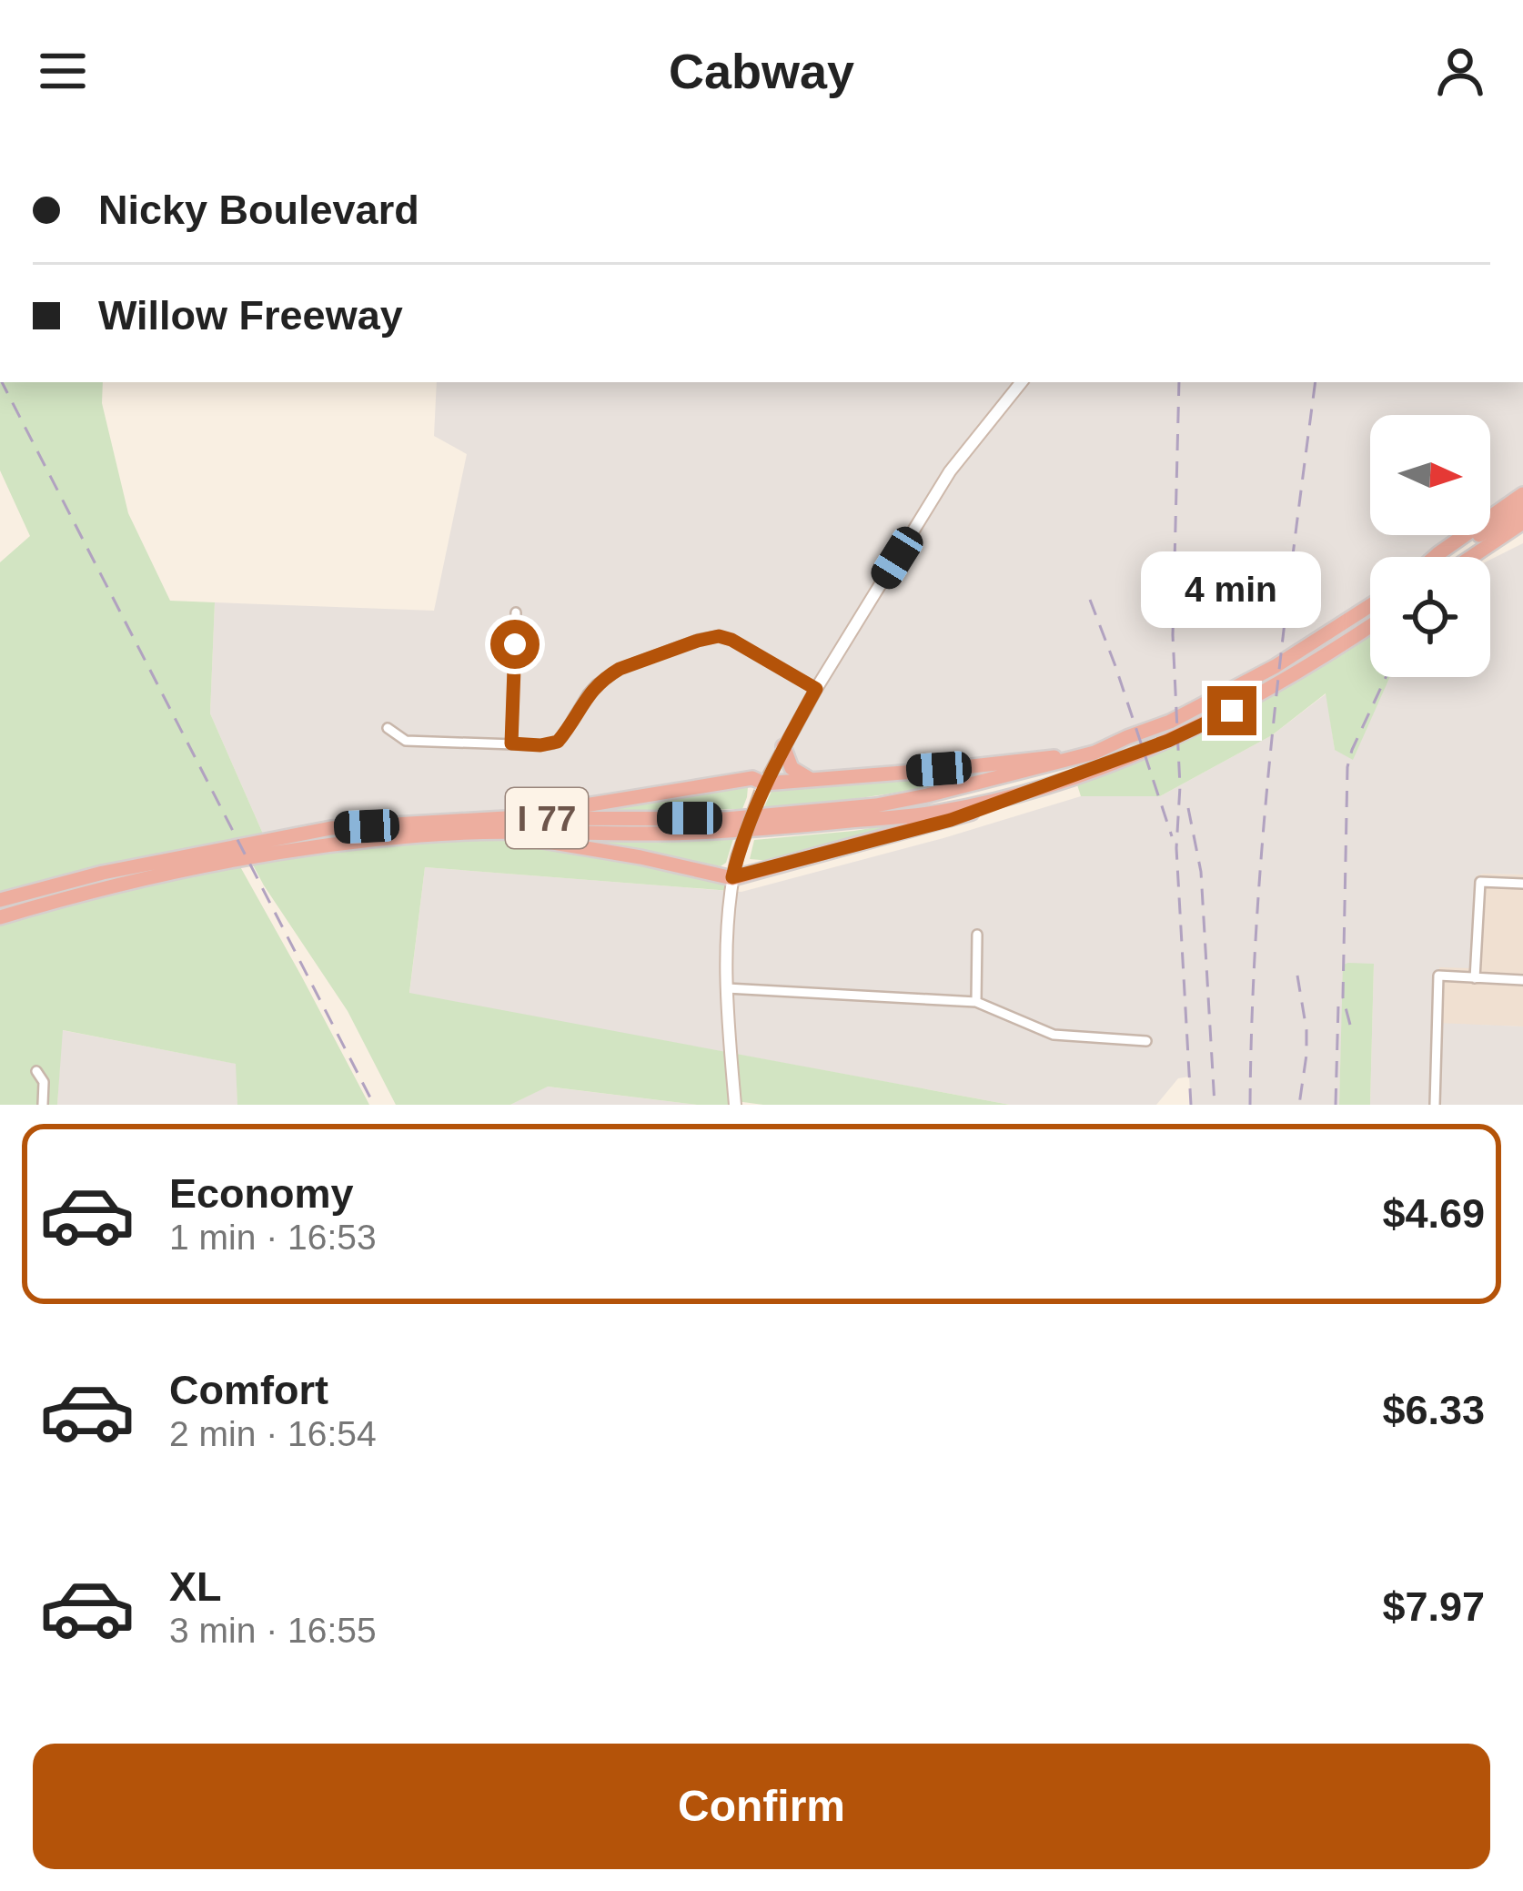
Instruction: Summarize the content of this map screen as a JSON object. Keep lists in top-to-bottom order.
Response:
{
  "streets": {
    "highway": ["I 77"]
  },
  "north": "right",
  "page": {
    "header": "Cabway",
    "banner": ["Nicky Boulevard", "Willow Freeway"],
    "bubble": "4 min",
    "list": [
      {
        "name": "Economy",
        "note": "1 min · 16:53",
        "value": "$4.69"
      },
      {
        "name": "Comfort",
        "note": "2 min · 16:54",
        "value": "$6.33"
      },
      {
        "name": "XL",
        "note": "3 min · 16:55",
        "value": "$7.97"
      }
    ],
    "buttons": "Confirm"
  }
}
